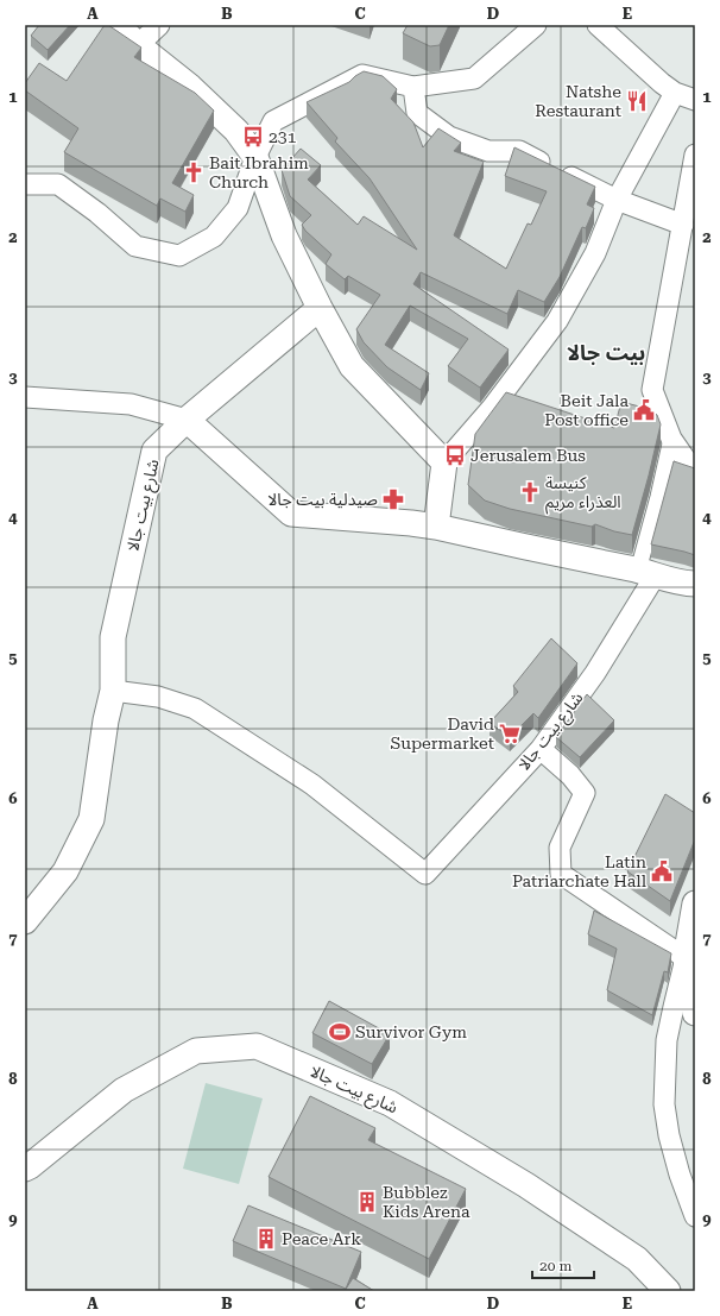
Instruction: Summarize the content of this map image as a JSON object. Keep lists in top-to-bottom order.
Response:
{
  "streets": {
    "street": ["شارع بيت جالا"]
  },
  "districts": ["بيت جالا"],
  "places": {
    "restaurant": ["Natshe Restaurant"],
    "bus stop": ["231", "Jerusalem Bus"],
    "church": ["Bait Ibrahim Church", "كنيسة العذراء مريم"],
    "public building": ["Beit Jala Post office", "Latin Patriarchate Hall"],
    "pharmacy": ["صيدلية بيت جالا"],
    "supermarket": ["David Supermarket"],
    "sports": ["Survivor Gym"],
    "building": ["Bubblez Kids Arena", "Peace Ark"]
  },
  "scale_bar": "20 m",
  "grid": {
    "columns": [
      "A",
      "B",
      "C",
      "D",
      "E"
    ],
    "rows": [
      "1",
      "2",
      "3",
      "4",
      "5",
      "6",
      "7",
      "8",
      "9"
    ]
  }
}
